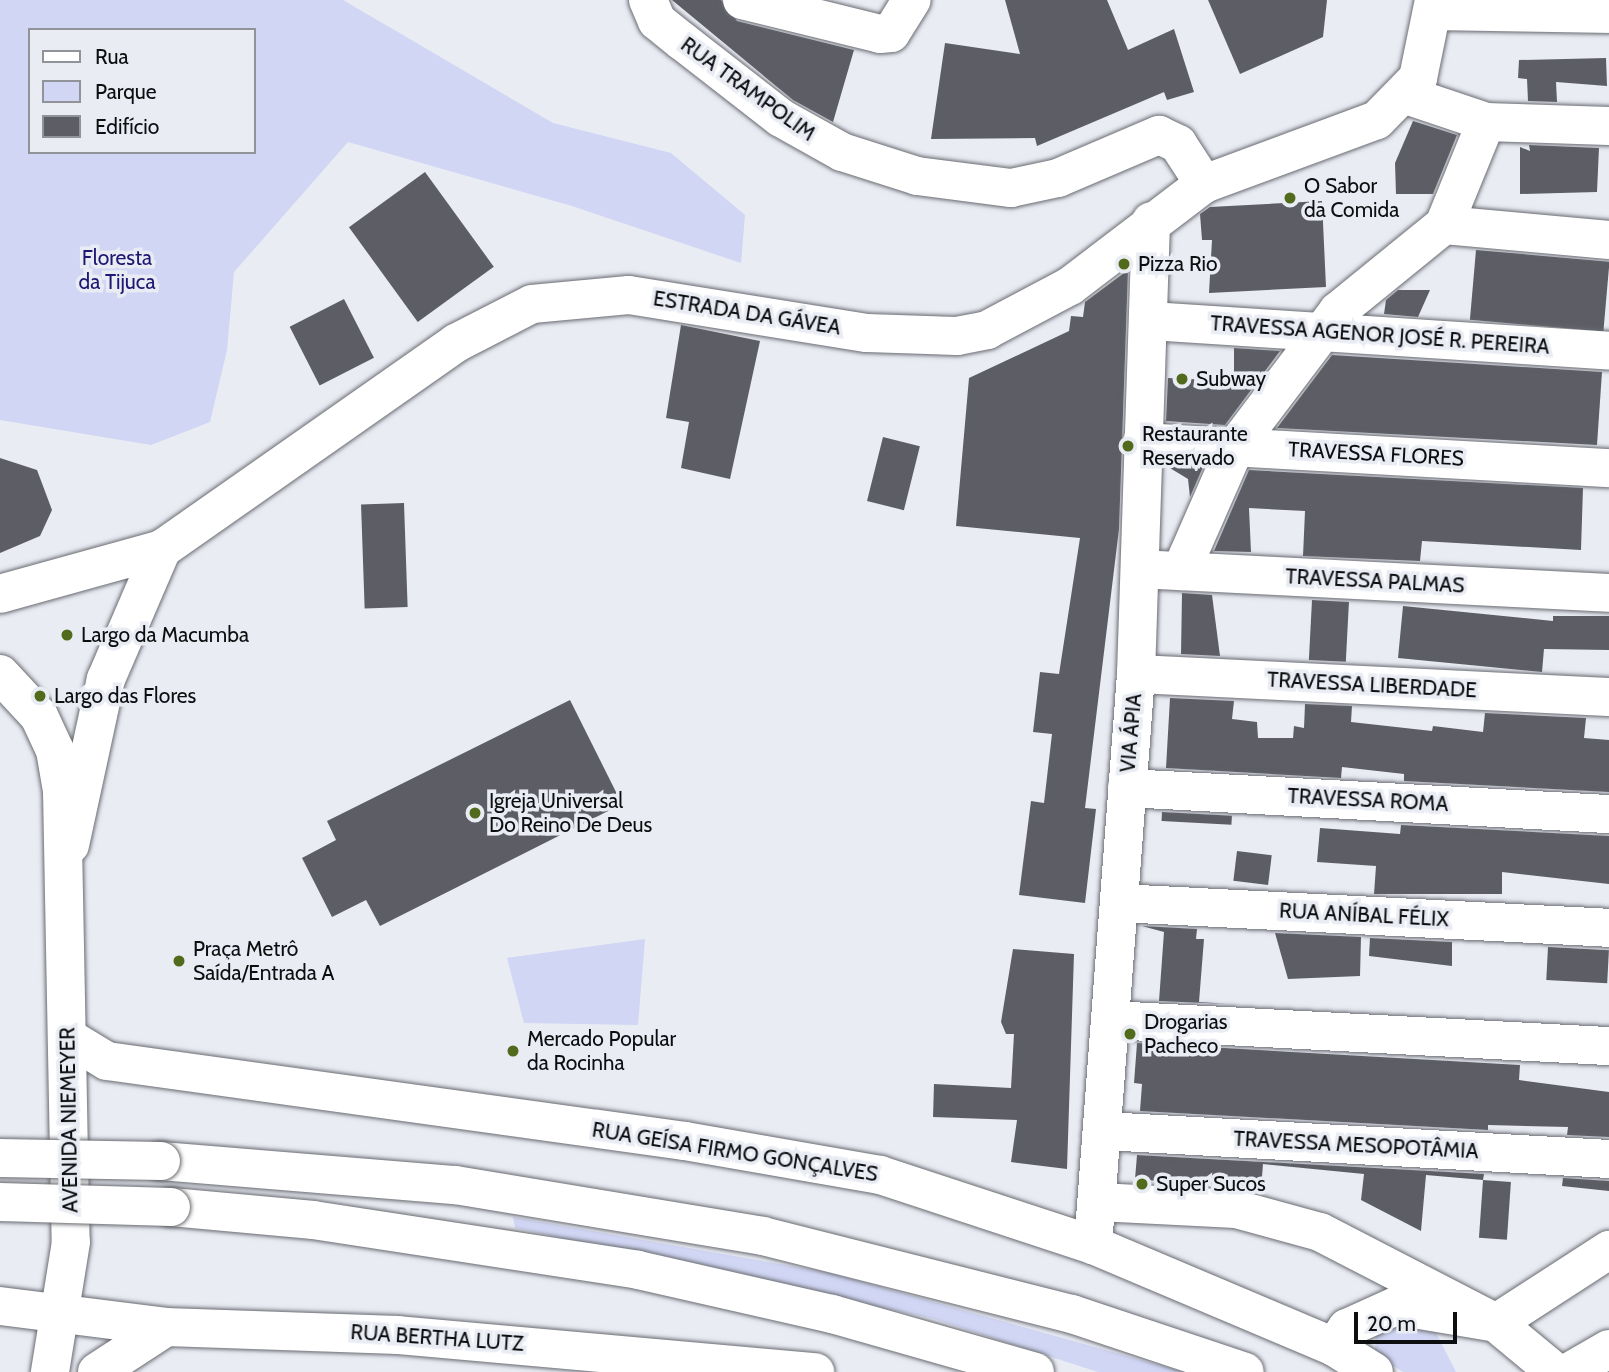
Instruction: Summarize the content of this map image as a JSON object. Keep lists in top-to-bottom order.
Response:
{
  "streets": {
    "main road": [
      "RUA TRAMPOLIM",
      "ESTRADA DA GÁVEA",
      "TRAVESSA AGENOR JOSÉ R. PEREIRA",
      "TRAVESSA FLORES",
      "TRAVESSA PALMAS",
      "TRAVESSA LIBERDADE",
      "VIA ÁPIA",
      "TRAVESSA ROMA",
      "RUA ANÍBAL FÉLIX",
      "AVENIDA NIEMEYER",
      "TRAVESSA MESOPOTÂMIA",
      "RUA GEÍSA FIRMO GONÇALVES",
      "RUA BERTHA LUTZ"
    ]
  },
  "crossings": [
    ["RUA TRAMPOLIM", "ESTRADA DA GÁVEA"],
    ["ESTRADA DA GÁVEA", "VIA ÁPIA"],
    ["ESTRADA DA GÁVEA", "AVENIDA NIEMEYER"],
    ["TRAVESSA AGENOR JOSÉ R. PEREIRA", "VIA ÁPIA"],
    ["TRAVESSA FLORES", "VIA ÁPIA"],
    ["TRAVESSA PALMAS", "VIA ÁPIA"],
    ["TRAVESSA LIBERDADE", "VIA ÁPIA"],
    ["VIA ÁPIA", "TRAVESSA ROMA"],
    ["VIA ÁPIA", "RUA ANÍBAL FÉLIX"],
    ["VIA ÁPIA", "TRAVESSA MESOPOTÂMIA"],
    ["VIA ÁPIA", "RUA GEÍSA FIRMO GONÇALVES"],
    ["AVENIDA NIEMEYER", "RUA GEÍSA FIRMO GONÇALVES"],
    ["AVENIDA NIEMEYER", "RUA BERTHA LUTZ"]
  ],
  "parks": ["Floresta da Tijuca"],
  "places": [
    "O Sabor da Comida",
    "Pizza Rio",
    "Subway",
    "Restaurante Reservado",
    "Largo da Macumba",
    "Largo das Flores",
    "Igreja Universal Do Reino De Deus",
    "Praça Metrô Saída/Entrada A",
    "Drogarias Pacheco",
    "Mercado Popular da Rocinha",
    "Super Sucos"
  ],
  "legend": ["Rua", "Parque", "Edifício"],
  "scale_bar": "20 m"
}
